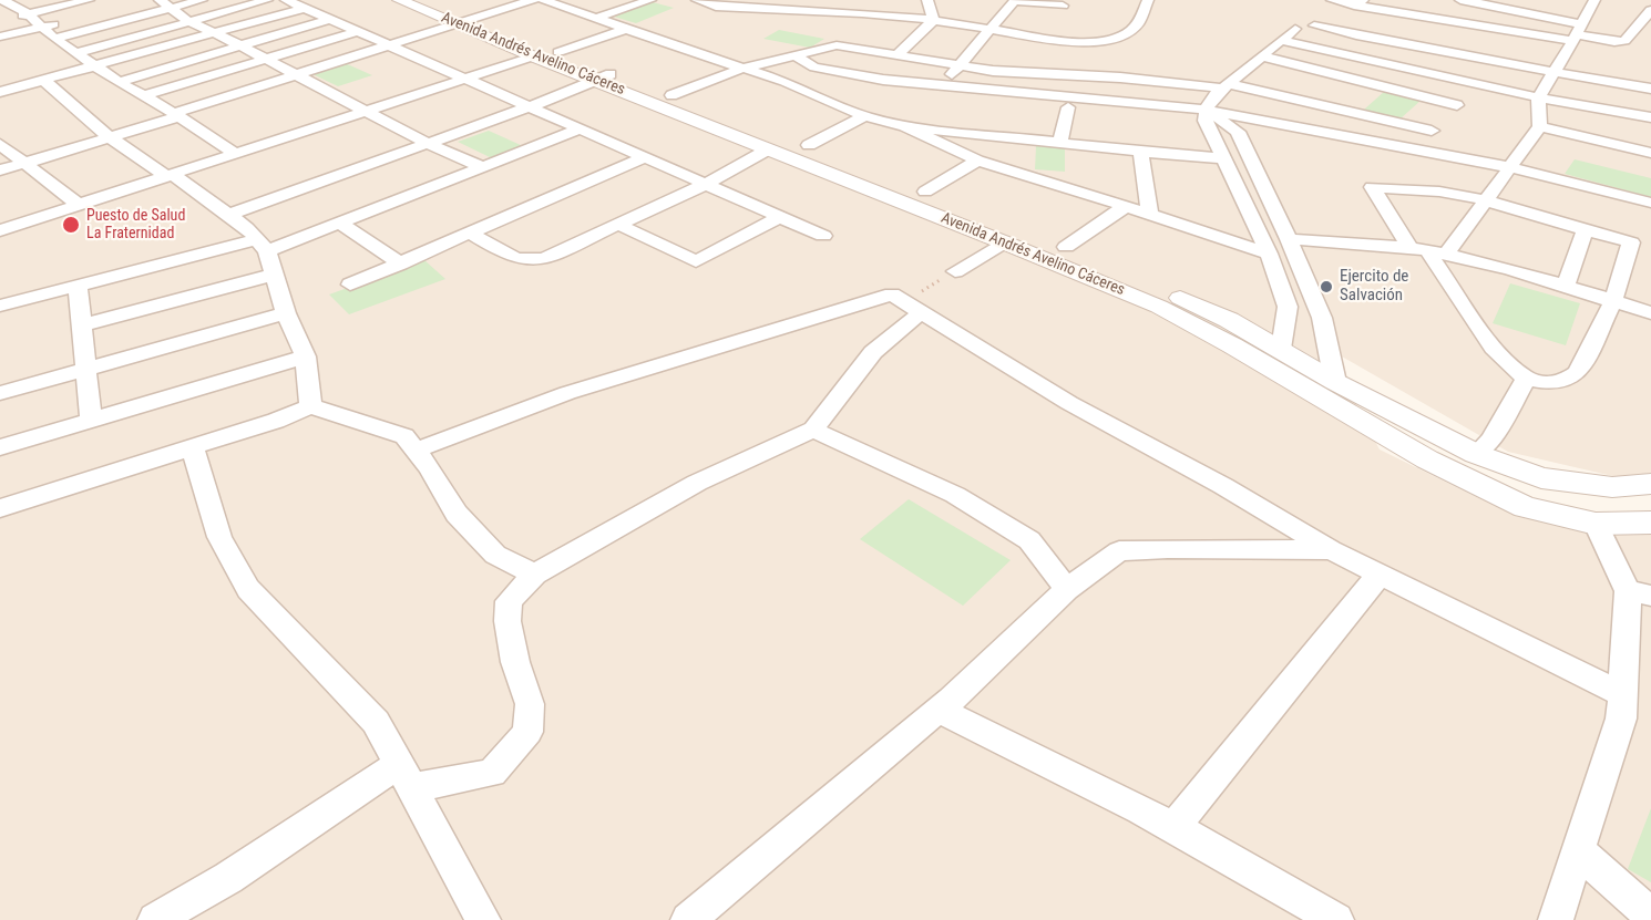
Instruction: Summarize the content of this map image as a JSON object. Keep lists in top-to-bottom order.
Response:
{
  "streets": {
    "street": ["Avenida Andrés Avelino Cáceres"]
  },
  "places": ["Puesto de Salud La Fraternidad", "Ejercito de Salvación"]
}
